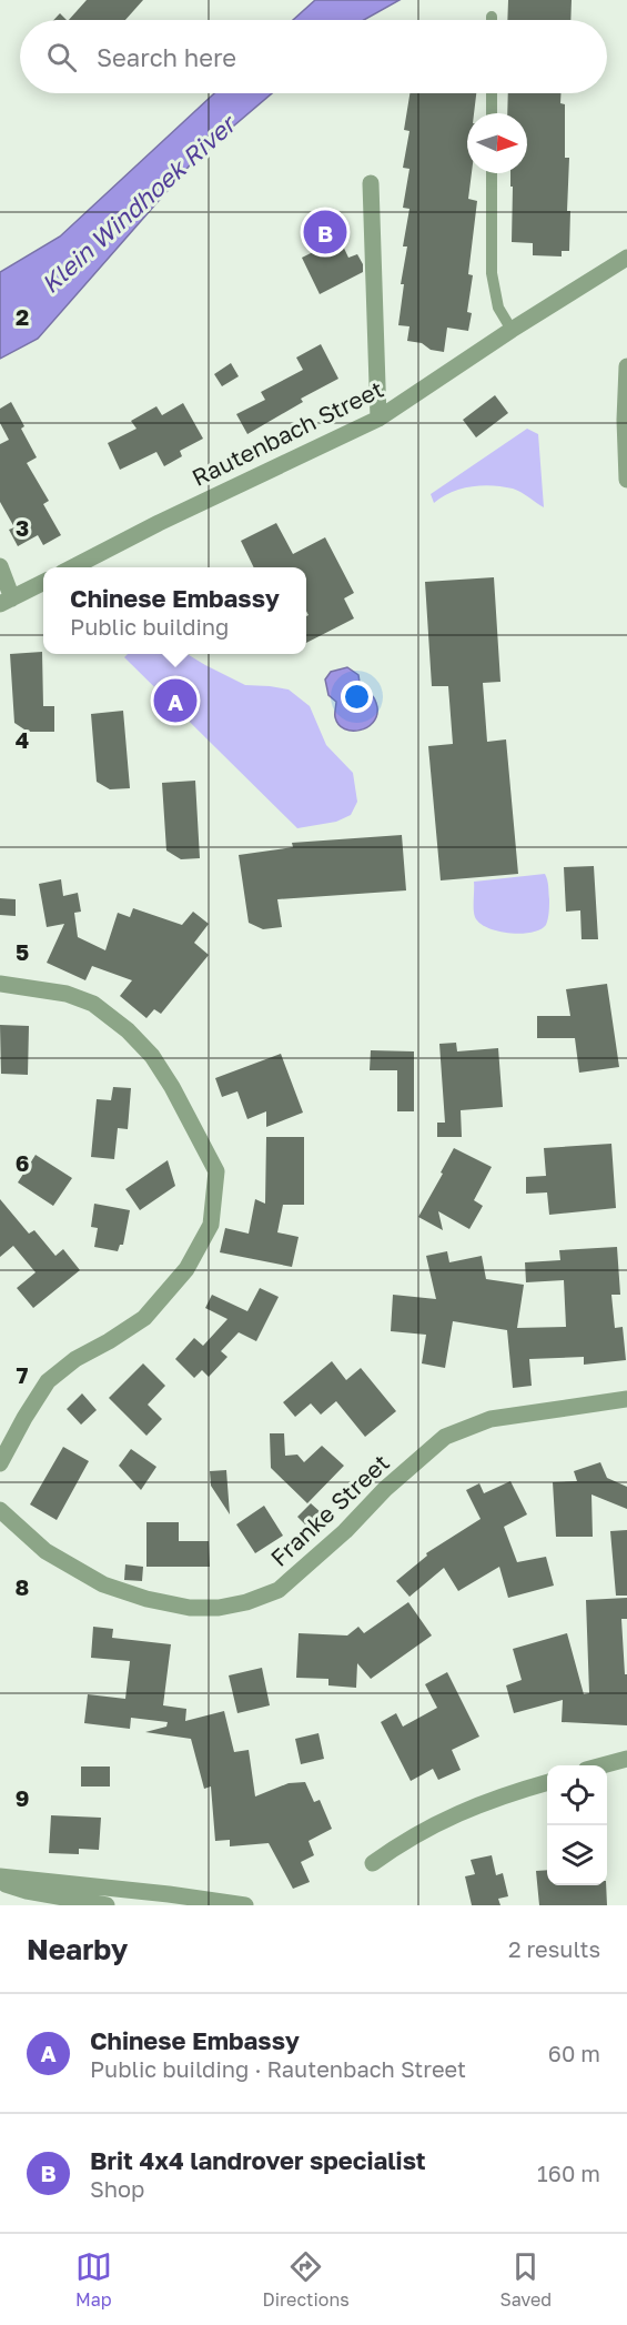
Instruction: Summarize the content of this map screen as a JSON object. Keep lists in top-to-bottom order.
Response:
{
  "streets": {
    "street": ["Rautenbach Street", "Franke Street"]
  },
  "water": ["Klein Windhoek River"],
  "north": "right",
  "page": {
    "search": "Search here",
    "pins": ["B", "A"],
    "popup": ["Chinese Embassy", "Public building"],
    "heading": ["Nearby", "2 results"],
    "list": [
      {
        "mark": "A",
        "name": "Chinese Embassy",
        "note": "Public building · Rautenbach Street",
        "value": "60 m"
      },
      {
        "mark": "B",
        "name": "Brit 4x4 landrover specialist",
        "note": "Shop",
        "value": "160 m"
      }
    ],
    "nav": ["Map", "Directions", "Saved"]
  },
  "grid": {
    "rows": [
      "2",
      "3",
      "4",
      "5",
      "6",
      "7",
      "8",
      "9"
    ]
  }
}
